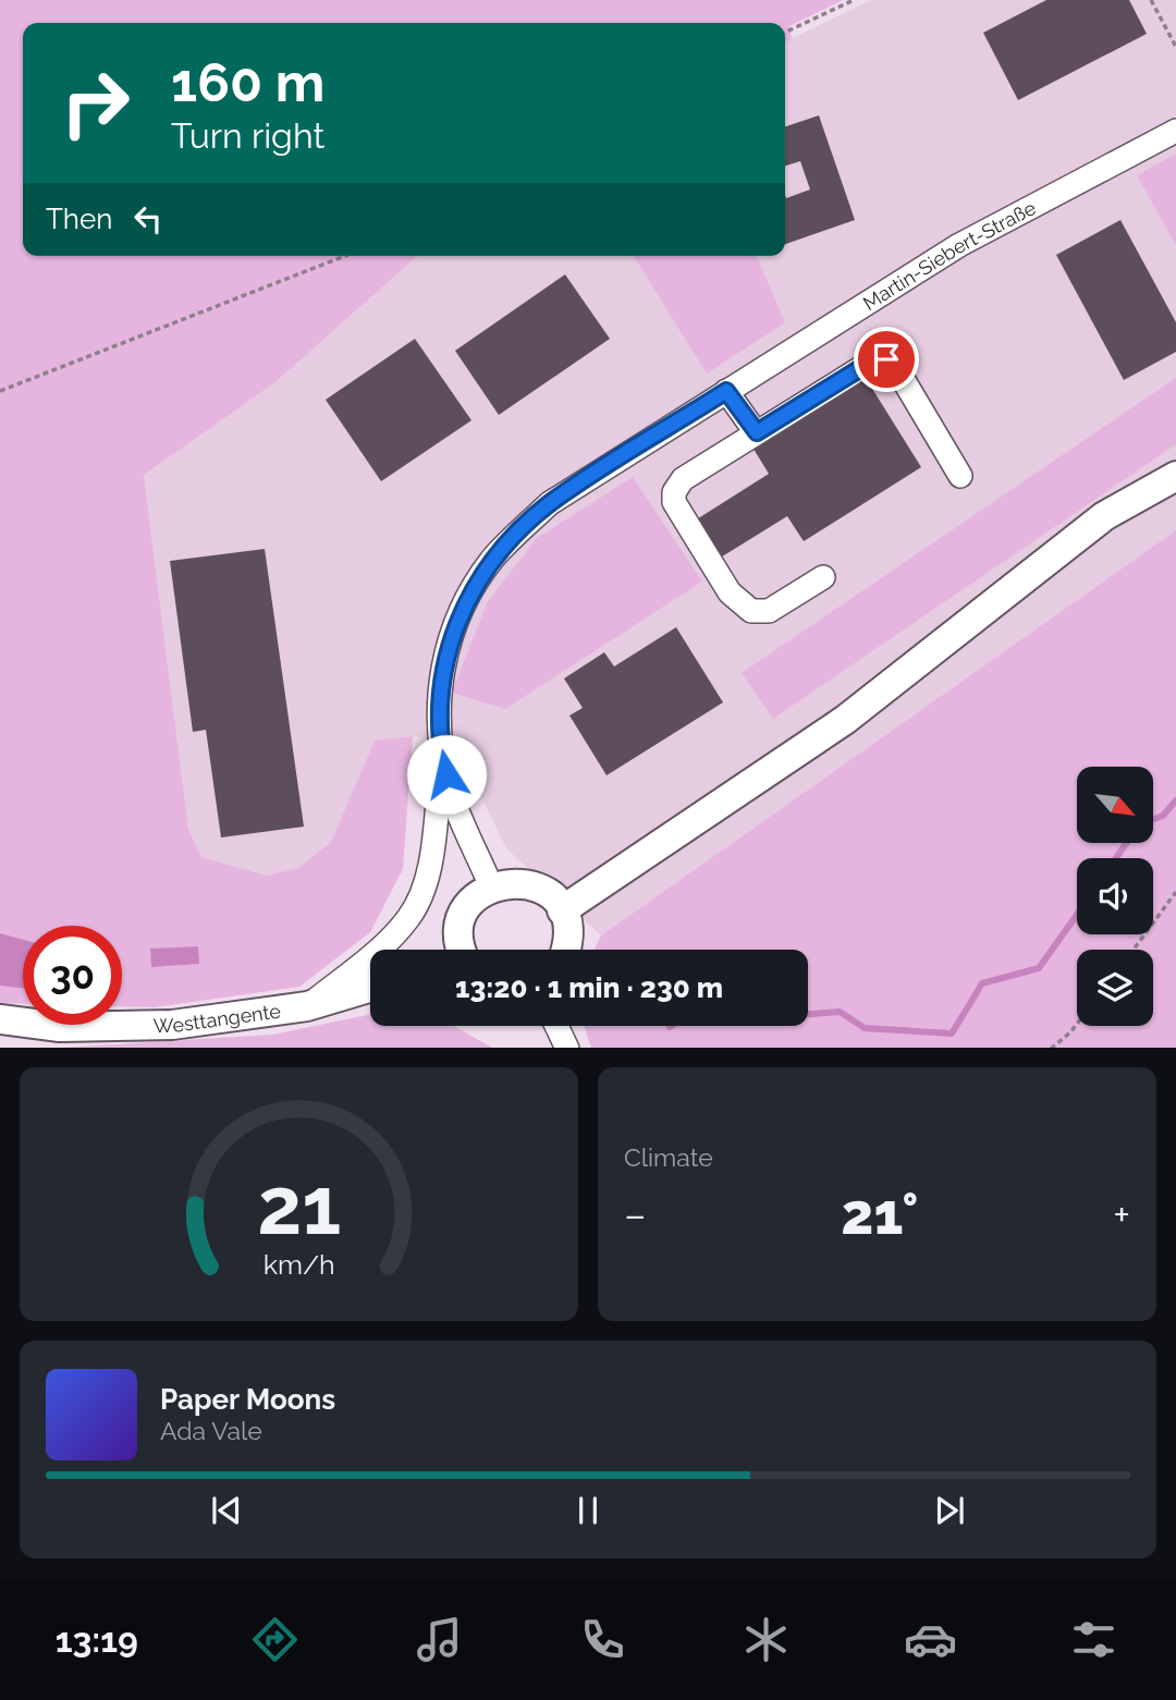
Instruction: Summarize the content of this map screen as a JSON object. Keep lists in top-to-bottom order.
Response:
{
  "streets": {
    "main road": ["Westtangente"],
    "street": ["Martin-Siebert-Straße"]
  },
  "north": "bottom right",
  "page": {
    "turn": ["160 m", "Turn right"],
    "then": "Then",
    "limit": "30",
    "trip": "13:20 · 1 min · 230 m",
    "tile": "Climate",
    "heat": ["−", "21°", "+"],
    "song": ["Paper Moons", "Ada Vale"],
    "tabs": "13:19",
    "gauge": ["21", "km/h"]
  }
}
